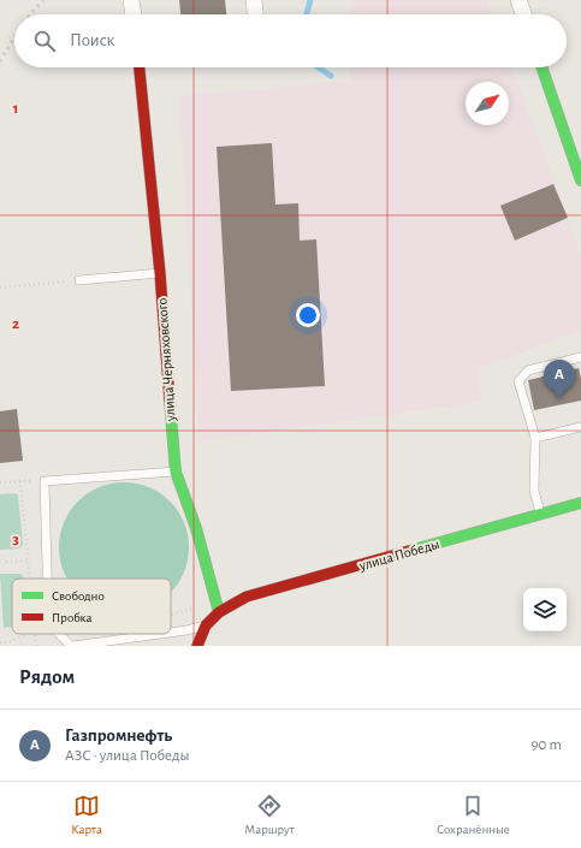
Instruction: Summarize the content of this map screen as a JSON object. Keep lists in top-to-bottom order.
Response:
{
  "streets": {
    "street": ["улица Черняховского", "улица Победы"]
  },
  "crossings": [
    ["улица Черняховского", "улица Победы"]
  ],
  "legend": ["Свободно", "Пробка"],
  "north": "top right",
  "page": {
    "search": "Поиск",
    "pins": "A",
    "heading": "Рядом",
    "list": [
      {
        "mark": "A",
        "name": "Газпромнефть",
        "note": "АЗС · улица Победы",
        "value": "90 m"
      }
    ],
    "nav": ["Карта", "Маршрут", "Сохранённые"]
  },
  "grid": {
    "rows": ["1", "2", "3"]
  }
}
